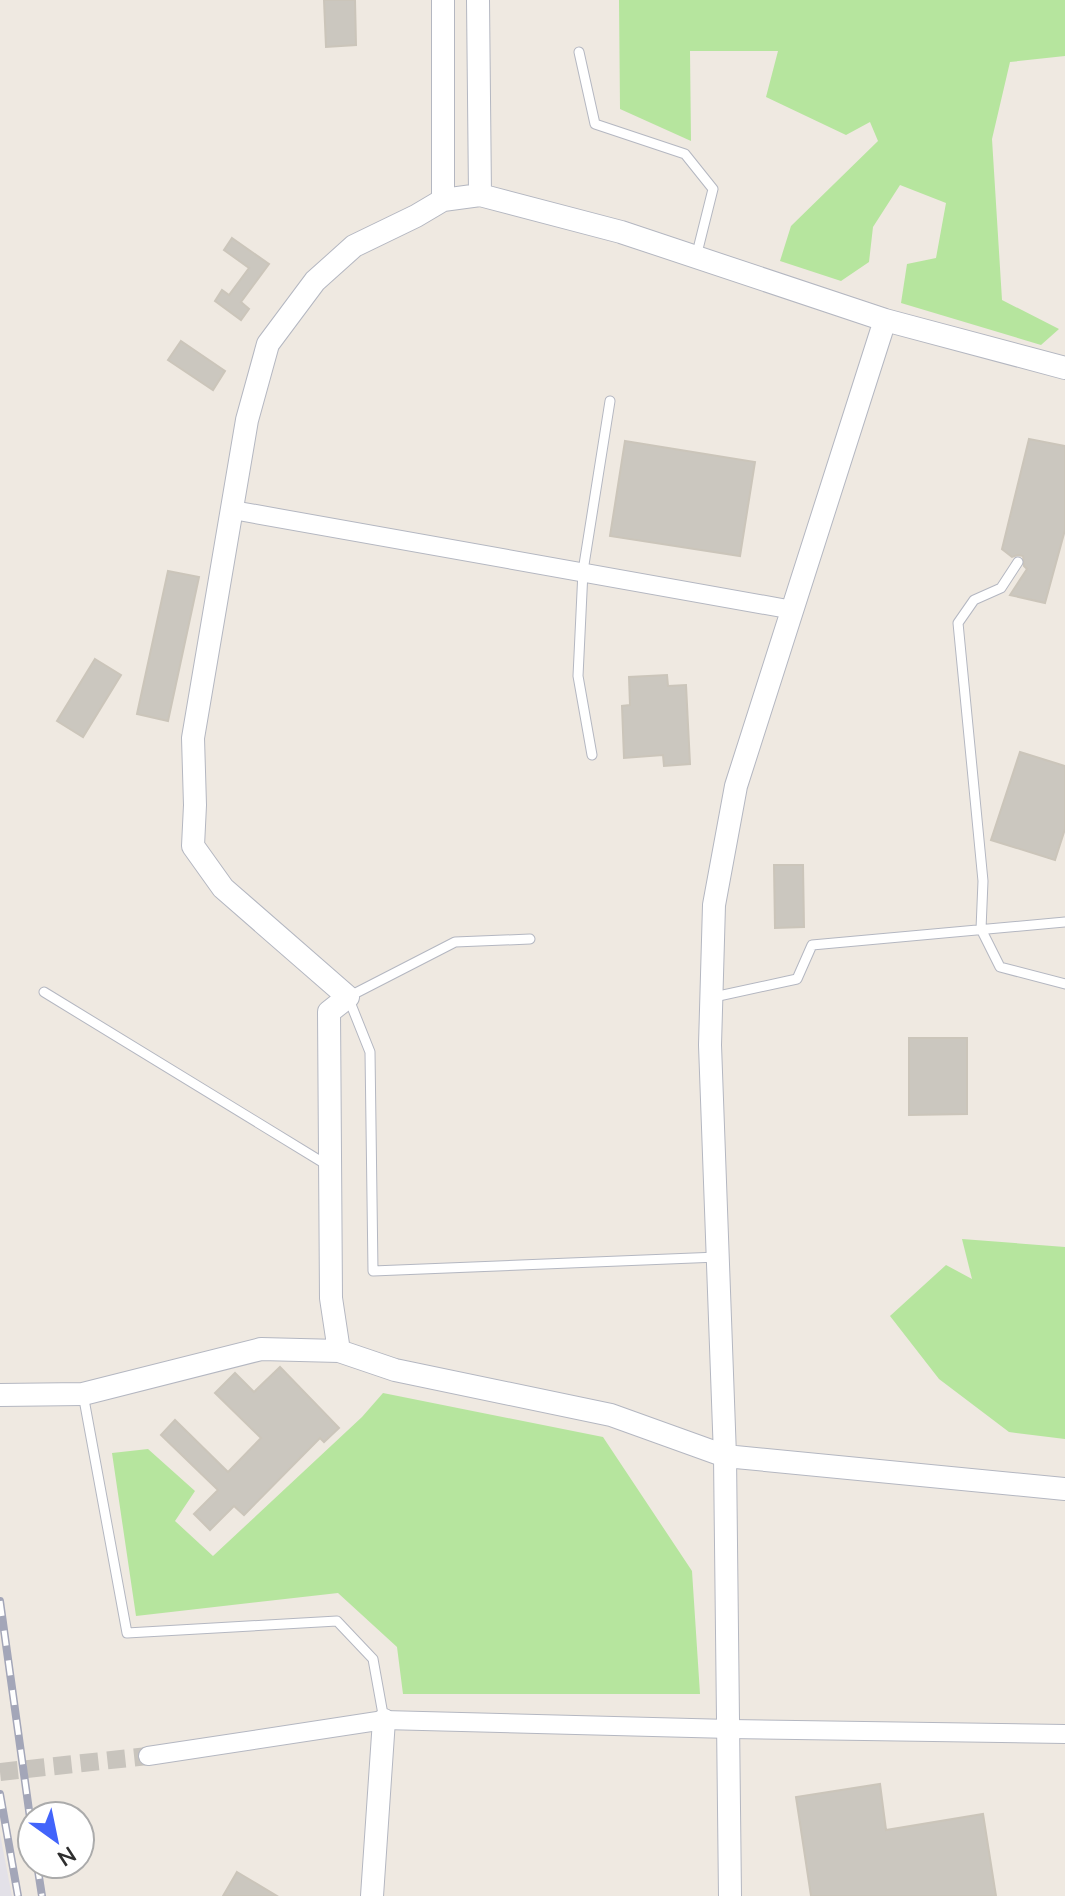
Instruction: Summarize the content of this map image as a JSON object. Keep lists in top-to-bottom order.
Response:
{
  "north": "bottom right"
}
